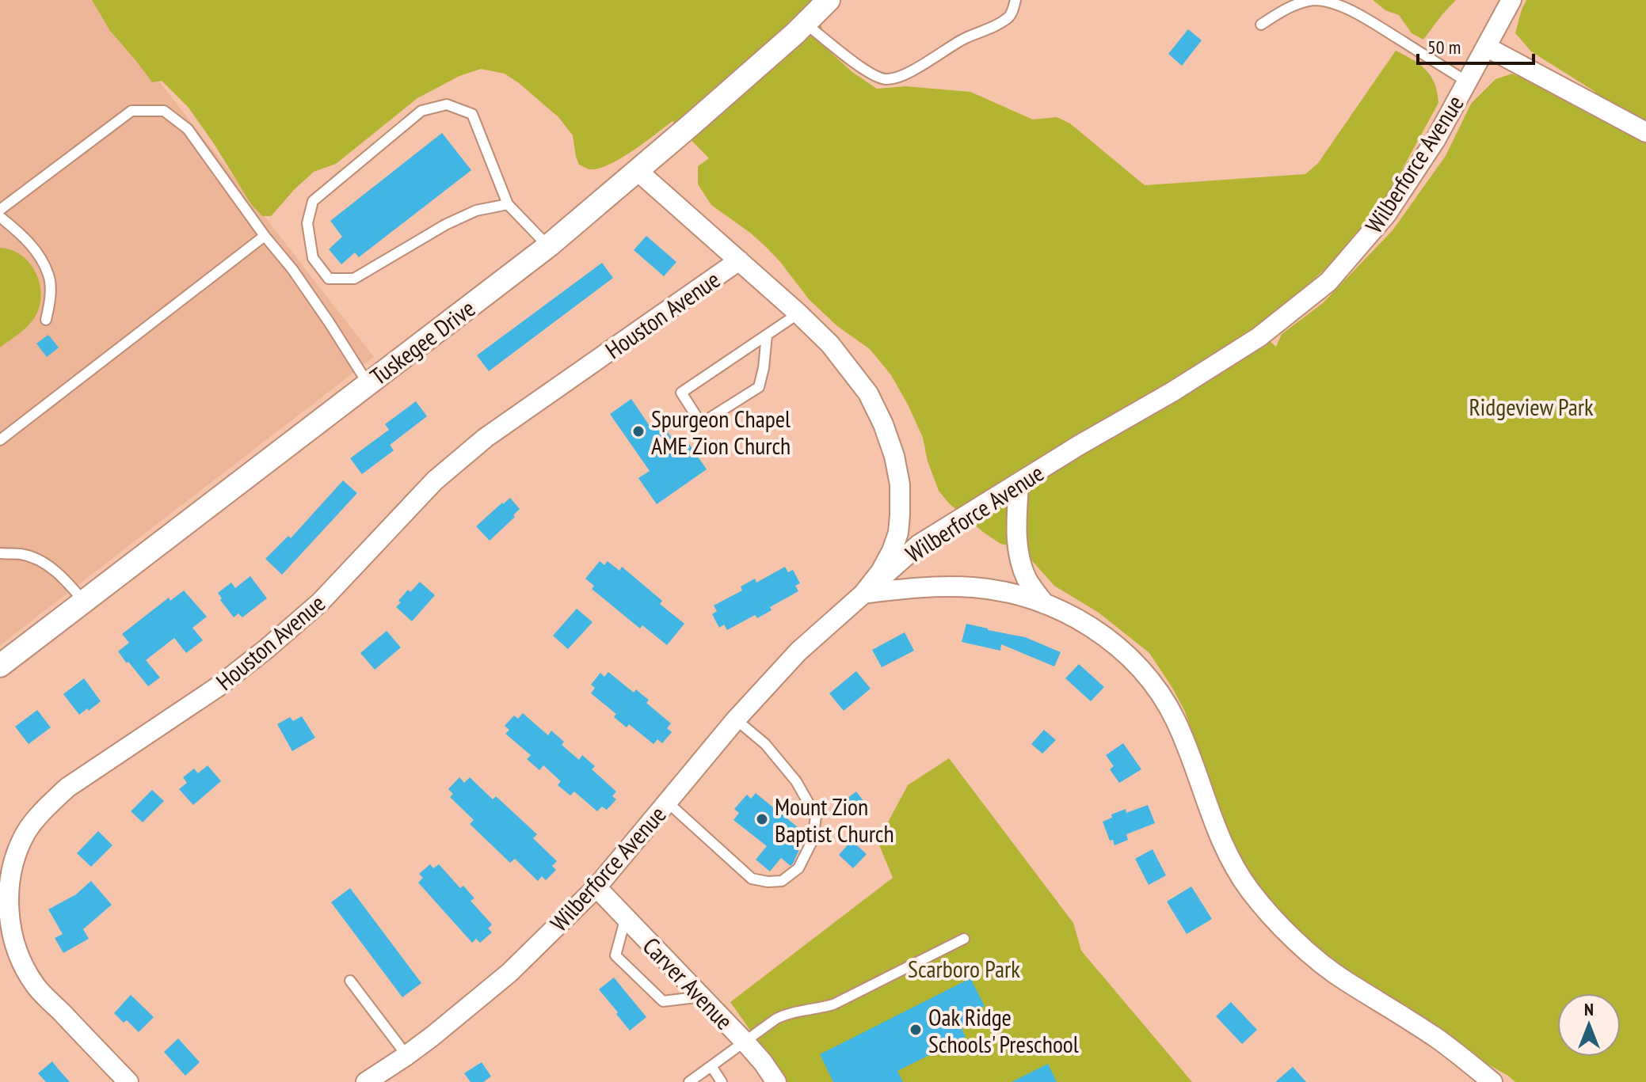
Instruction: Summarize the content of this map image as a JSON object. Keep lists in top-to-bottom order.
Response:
{
  "streets": {
    "street": [
      "Wilberforce Avenue",
      "Houston Avenue",
      "Tuskegee Drive",
      "Carver Avenue"
    ]
  },
  "crossings": [
    ["Wilberforce Avenue", "Carver Avenue"]
  ],
  "parks": ["Ridgeview Park", "Scarboro Park"],
  "places": ["Spurgeon Chapel AME Zion Church", "Mount Zion Baptist Church", "Oak Ridge Schools' Preschool"],
  "scale_bar": "50 m",
  "north": "top"
}
